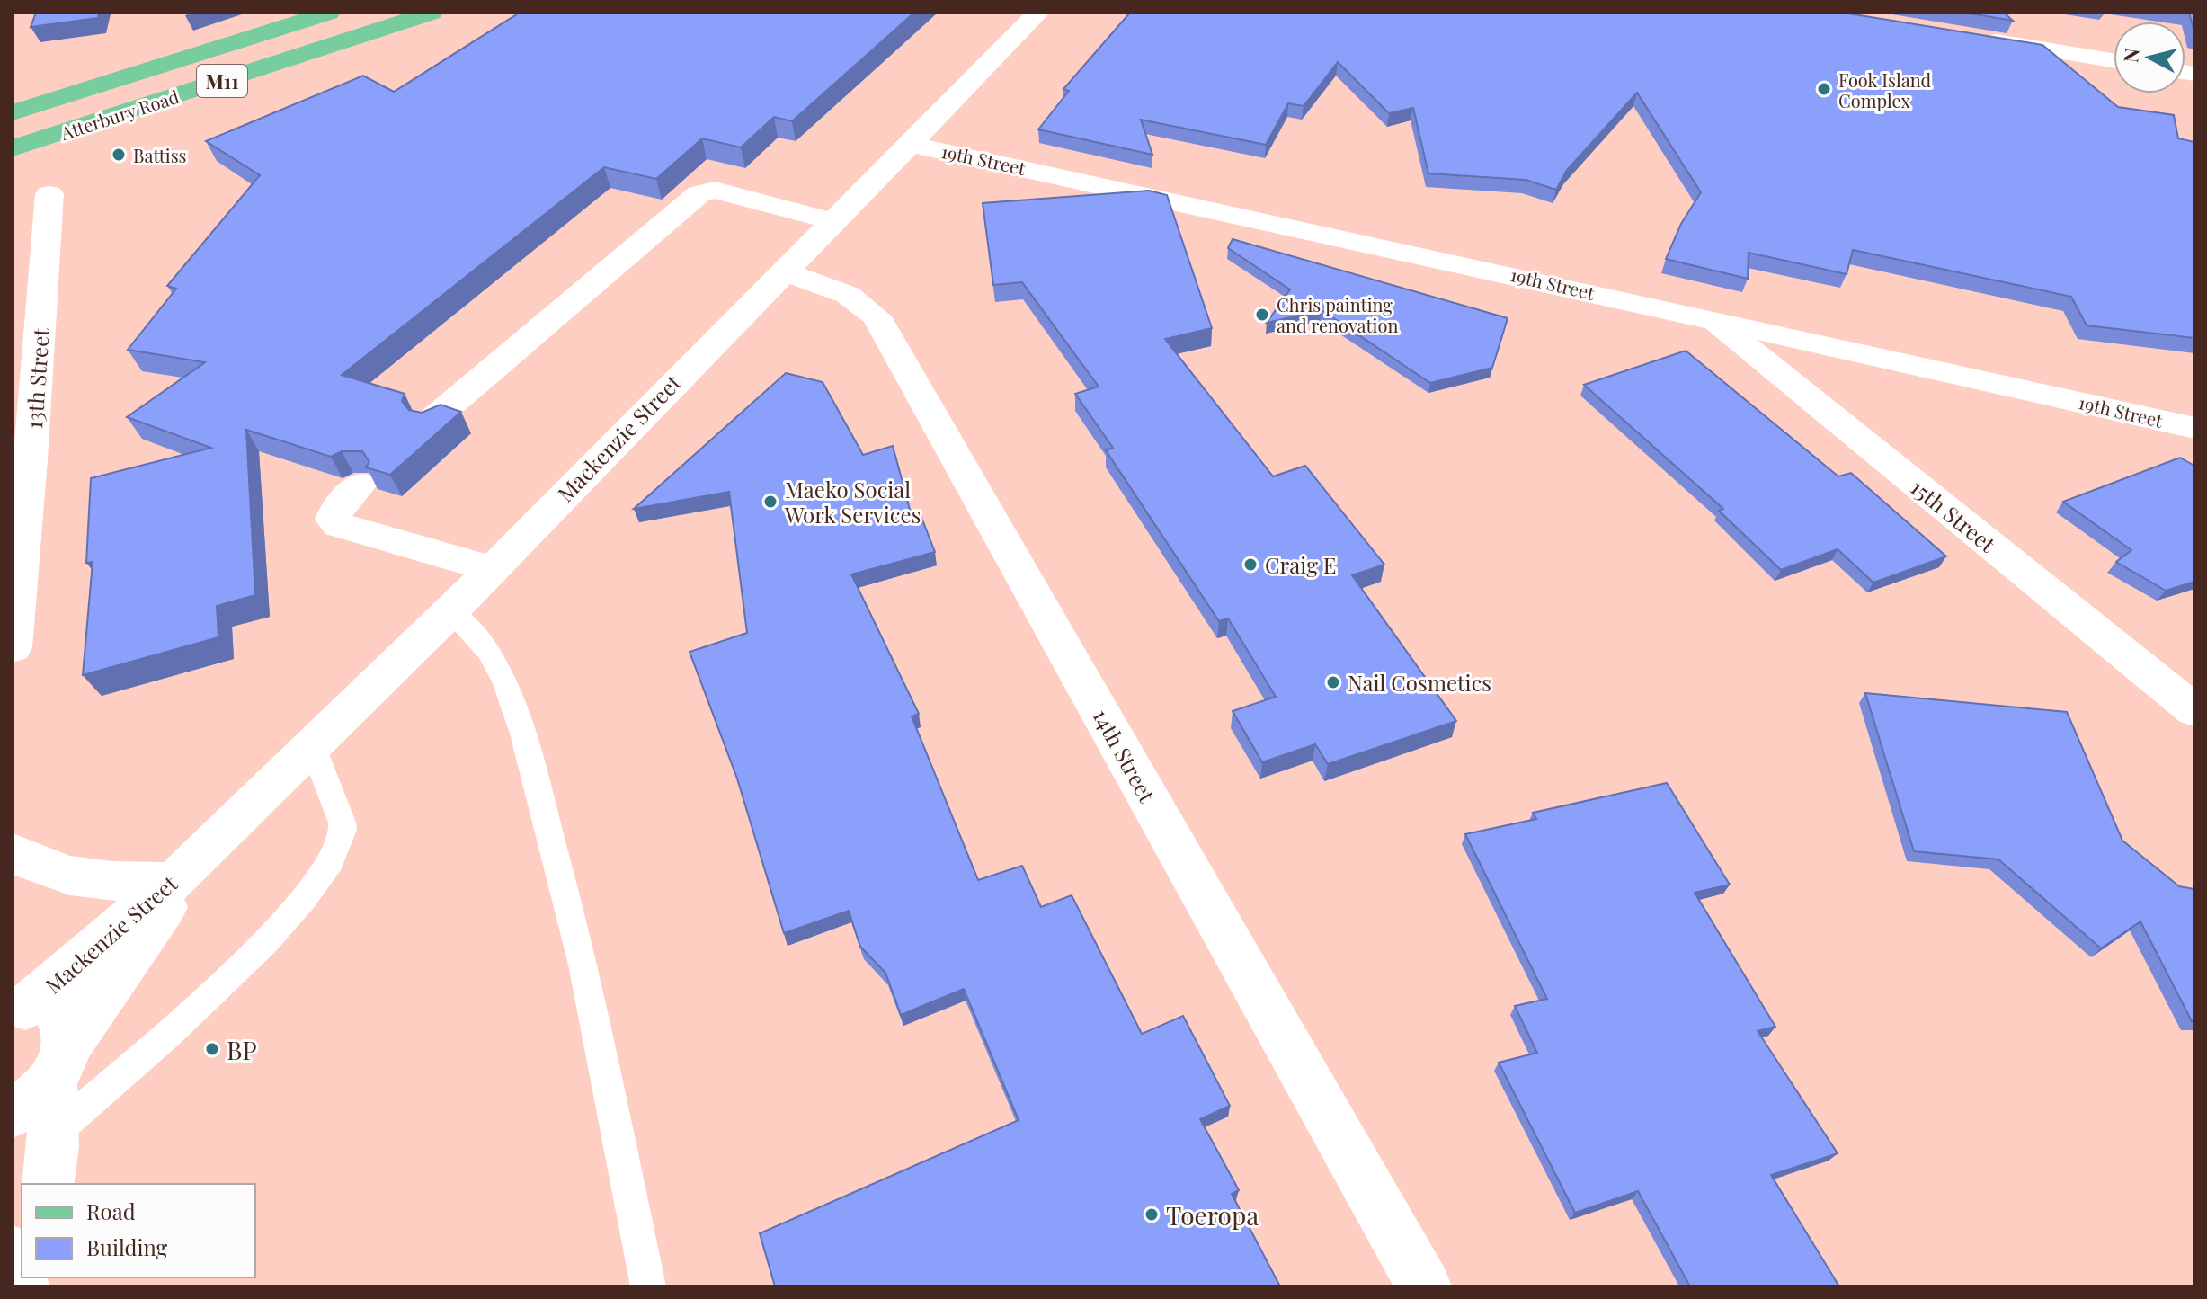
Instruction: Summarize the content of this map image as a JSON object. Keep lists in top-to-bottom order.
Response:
{
  "streets": {
    "main road": ["M11", "Atterbury Road"],
    "street": [
      "19th Street",
      "13th Street",
      "Mackenzie Street",
      "15th Street",
      "14th Street"
    ]
  },
  "crossings": [
    ["19th Street", "Mackenzie Street"],
    ["19th Street", "15th Street"],
    ["Mackenzie Street", "14th Street"]
  ],
  "places": [
    "Fook Island Complex",
    "Battiss",
    "Chris painting and renovation",
    "Maeko Social Work Services",
    "Craig E",
    "Nail Cosmetics",
    "BP",
    "Toeropa"
  ],
  "legend": ["Road", "Building"],
  "north": "left"
}
